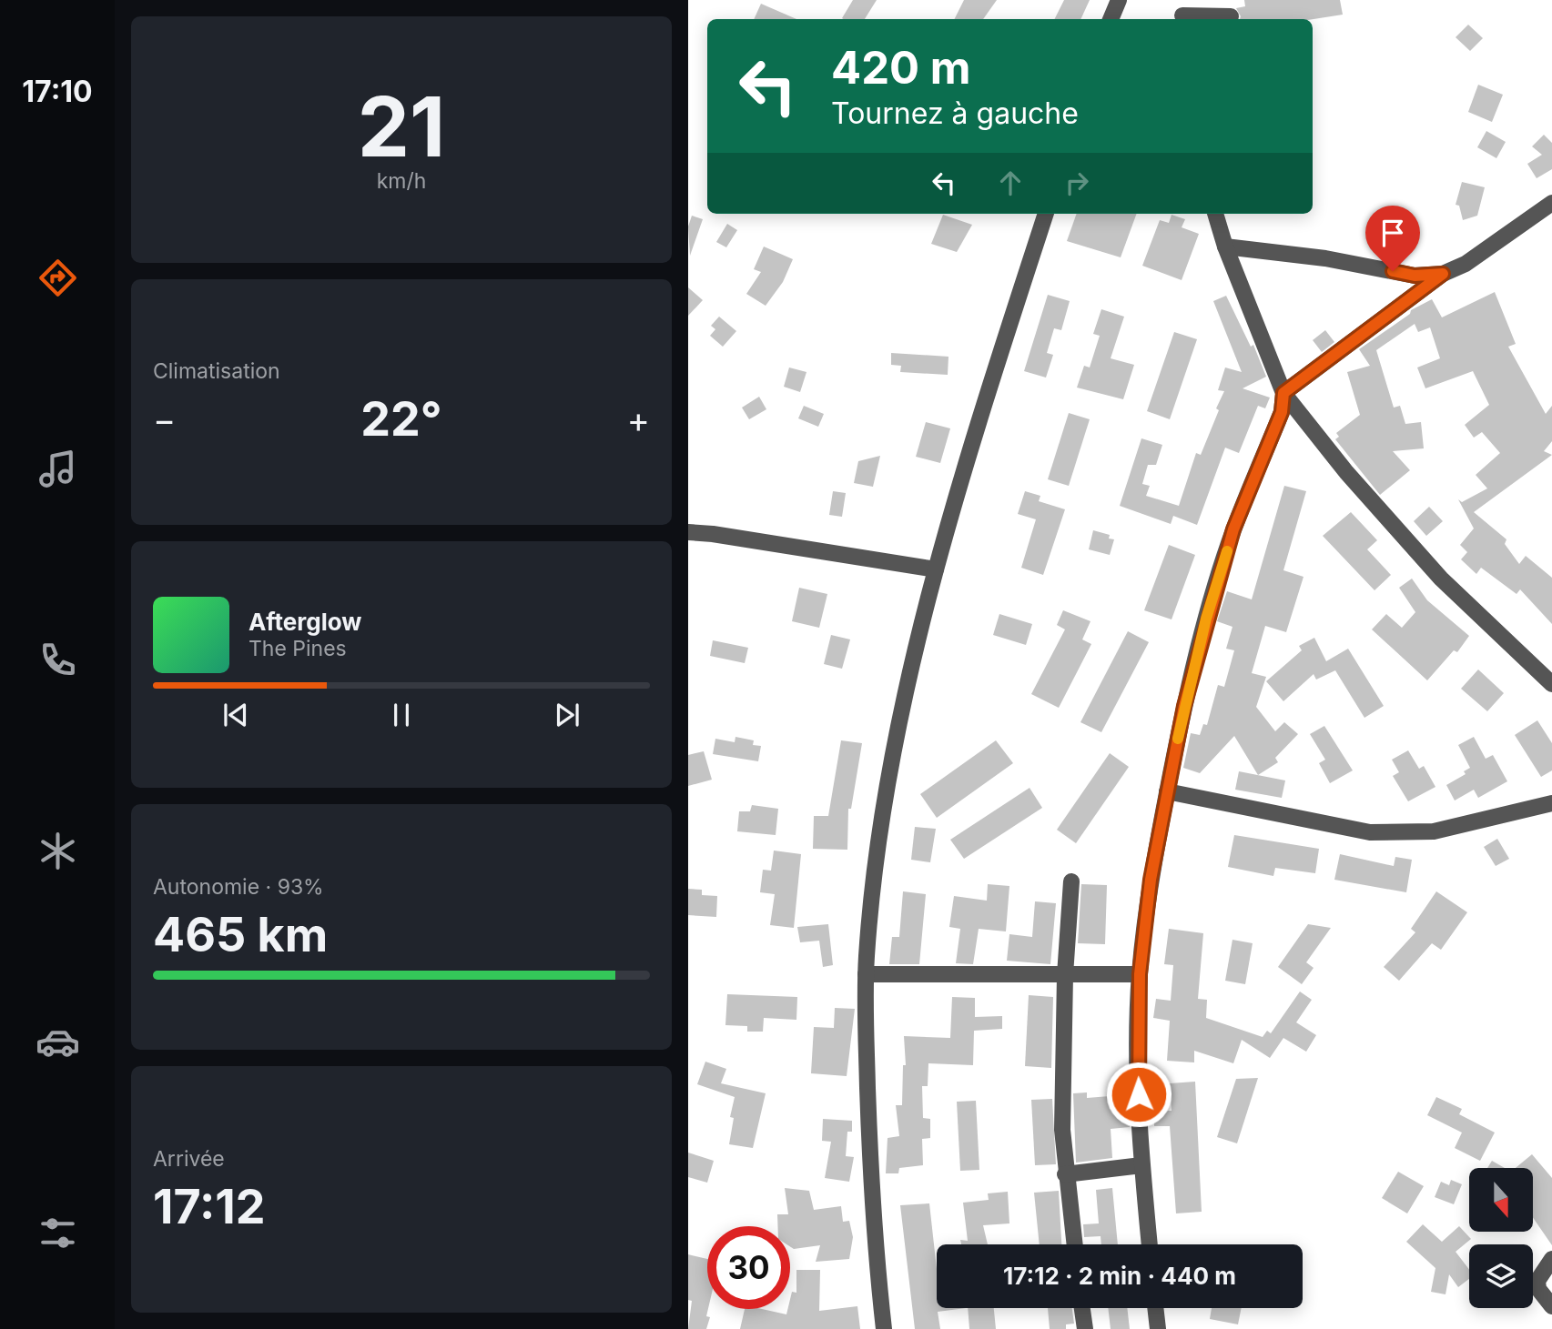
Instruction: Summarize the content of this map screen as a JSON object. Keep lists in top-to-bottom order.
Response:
{
  "north": "bottom",
  "page": {
    "tabs": "17:10",
    "tile": [
      ["21", "km/h"],
      "Climatisation",
      ["Autonomie · 93%", "465 km"],
      ["Arrivée", "17:12"]
    ],
    "turn": ["420 m", "Tournez à gauche"],
    "heat": ["−", "22°", "+"],
    "song": ["Afterglow", "The Pines"],
    "limit": "30",
    "trip": "17:12 · 2 min · 440 m"
  }
}
